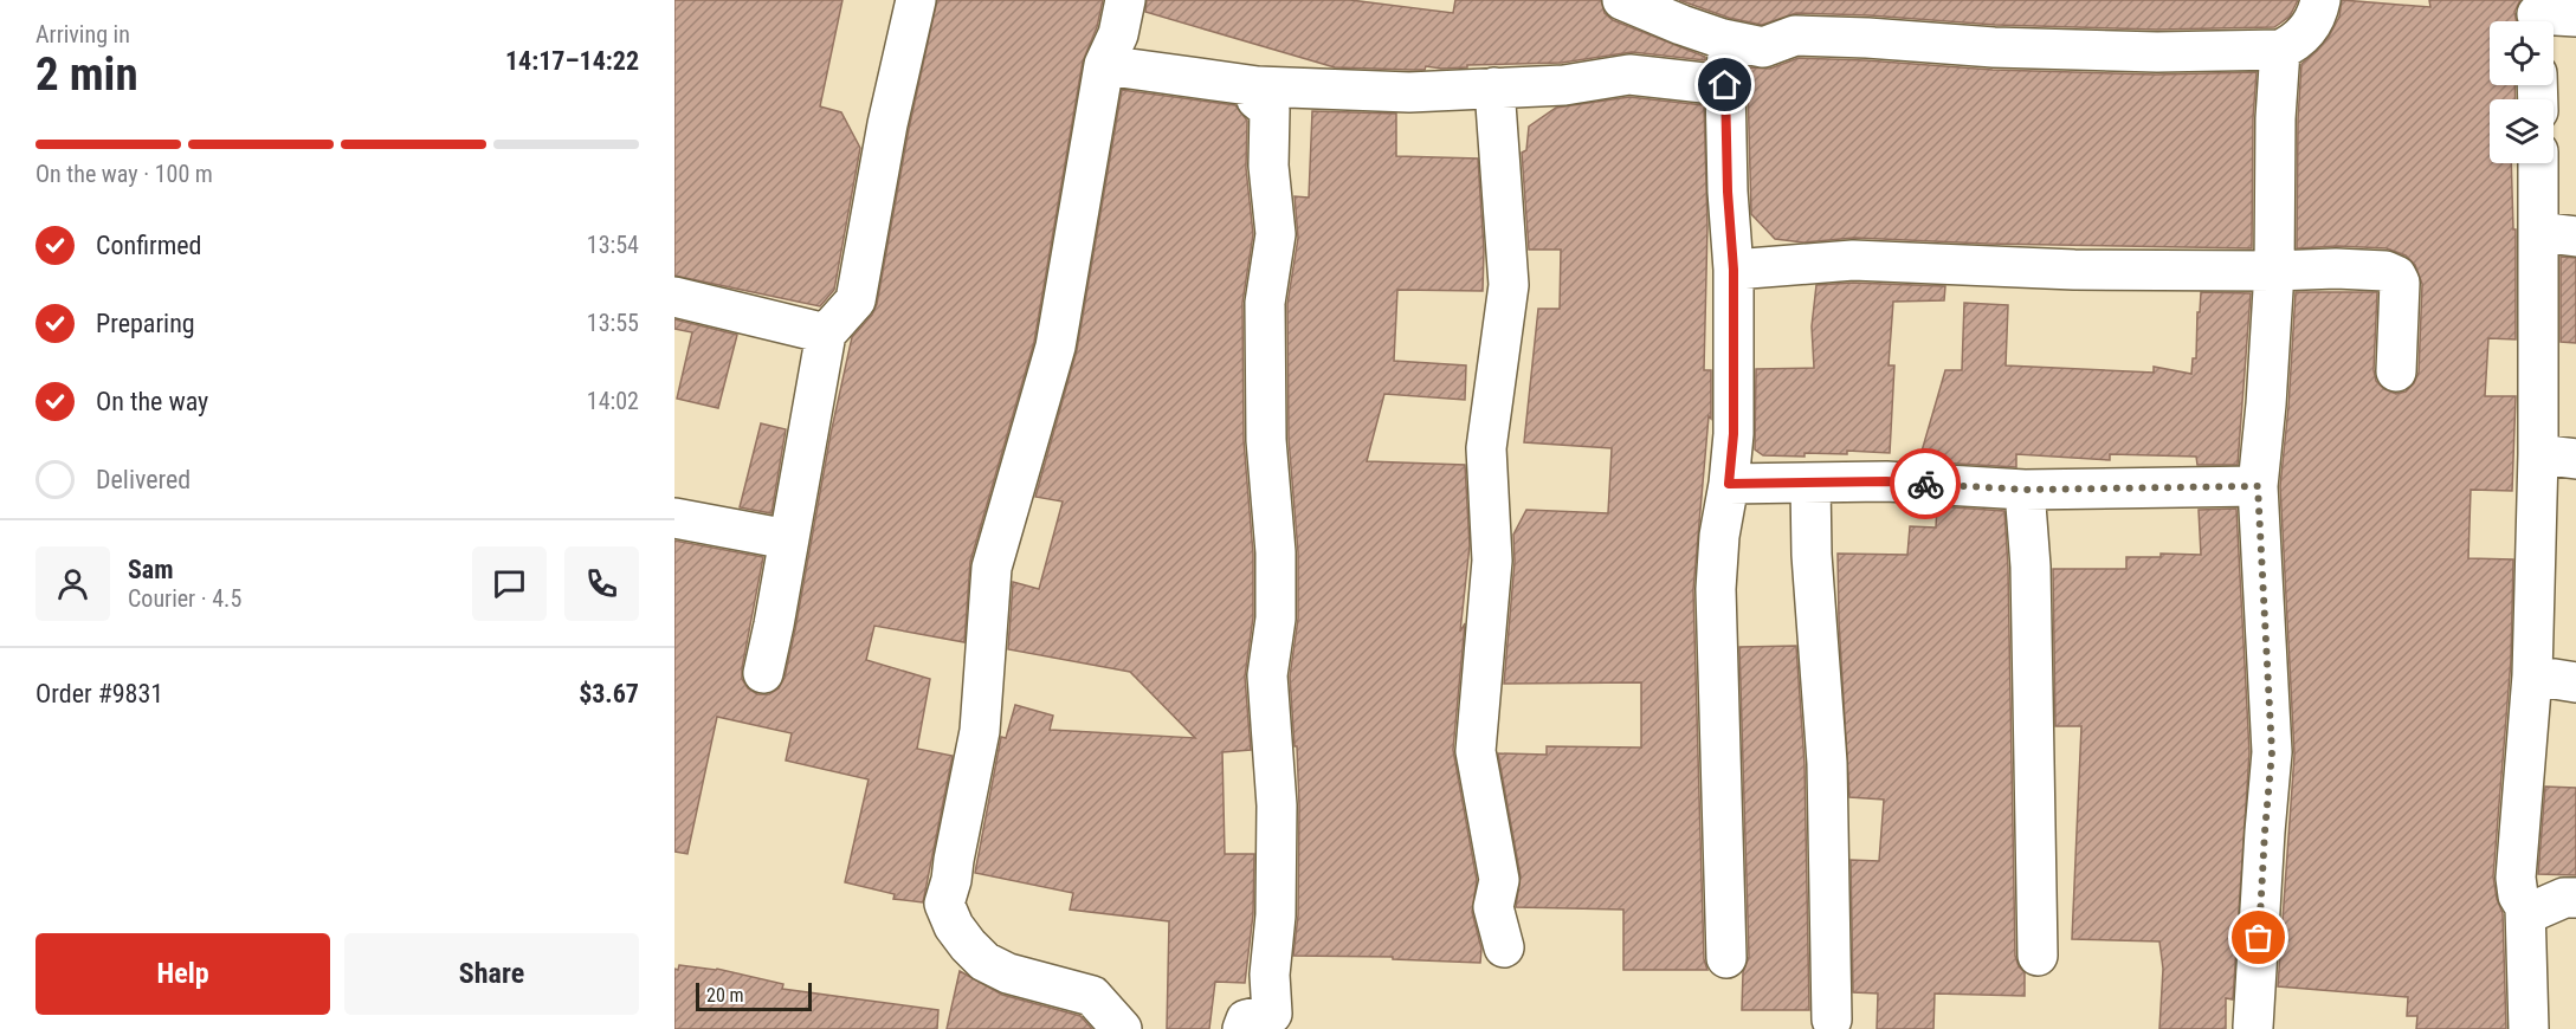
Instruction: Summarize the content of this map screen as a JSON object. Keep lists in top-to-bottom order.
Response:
{
  "scale_bar": "20 m",
  "page": {
    "heading": ["2 min", "Arriving in", "14:17–14:22"],
    "panel": [
      "Sam",
      "Courier · 4.5",
      "Order #9831",
      "$3.67"
    ],
    "bar": "On the way · 100 m",
    "list": [
      ["Confirmed", "13:54"],
      ["Preparing", "13:55"],
      ["On the way", "14:02"],
      "Delivered"
    ],
    "buttons": ["Help", "Share"],
    "scale": "20 m"
  }
}
